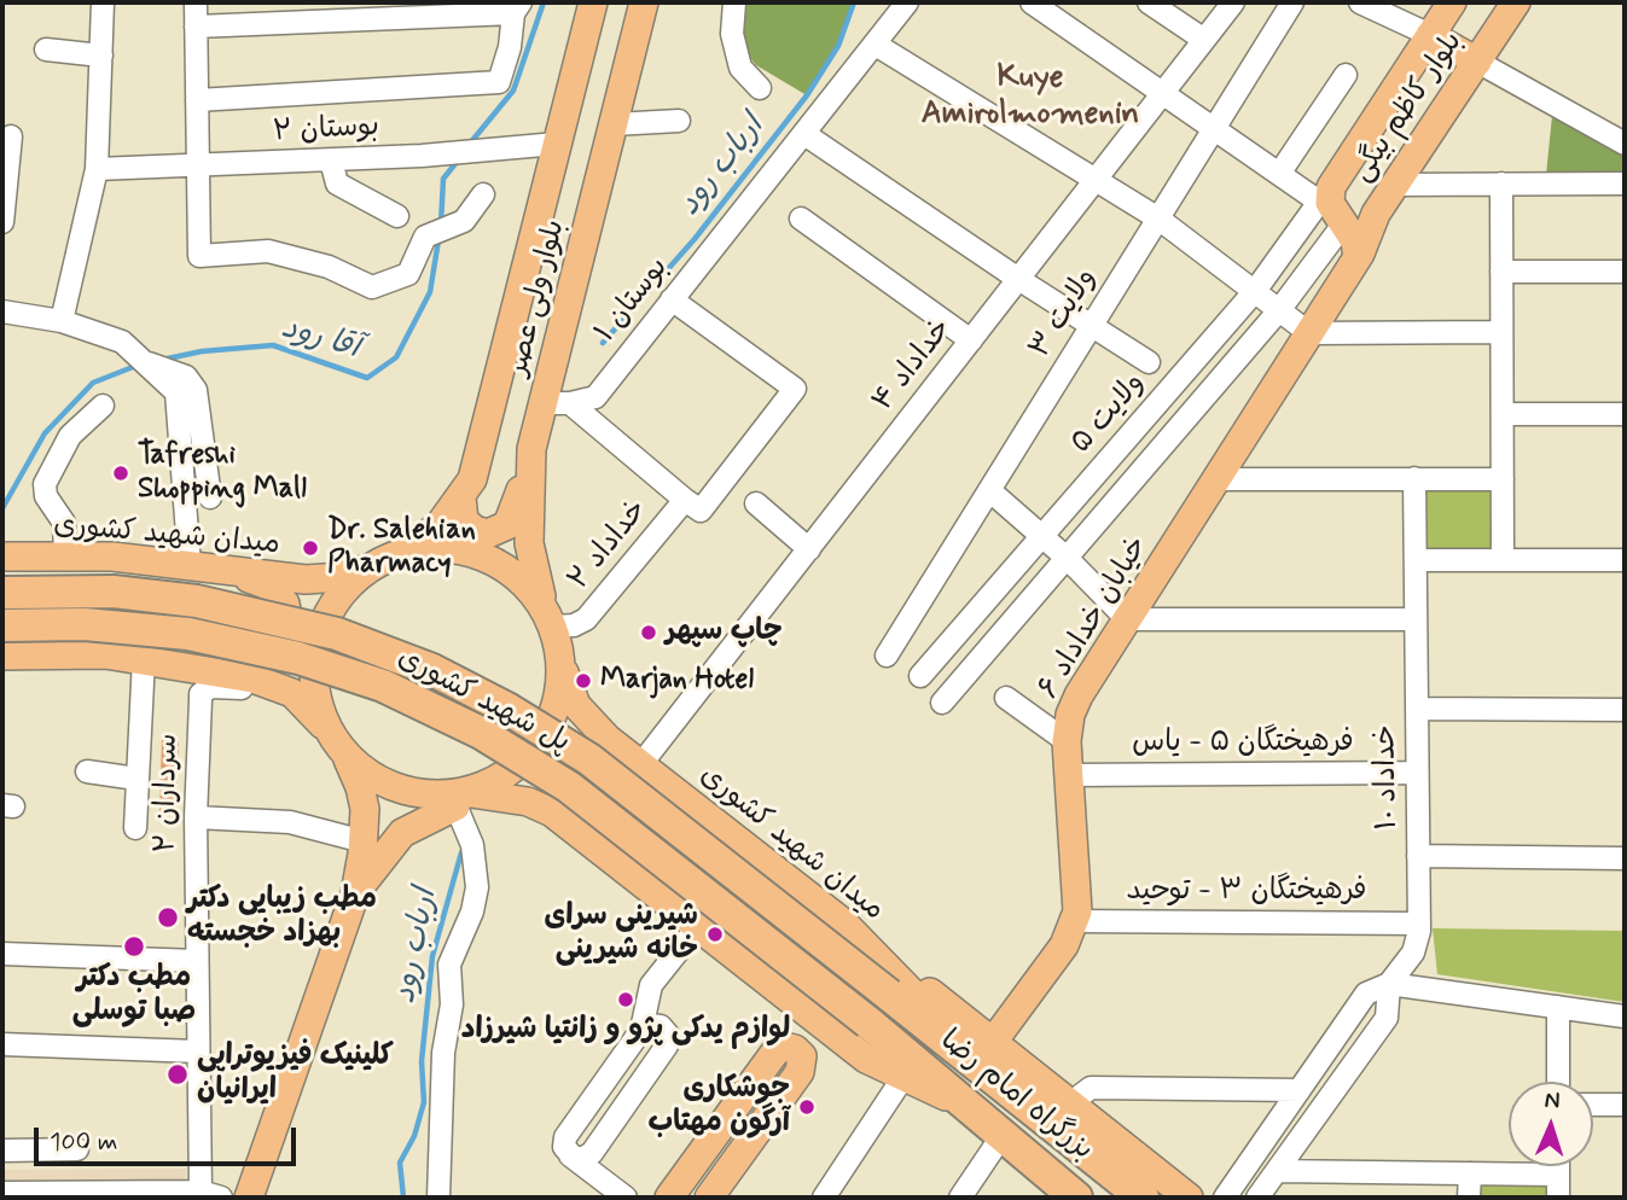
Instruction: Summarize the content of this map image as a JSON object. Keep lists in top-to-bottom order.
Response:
{
  "streets": {
    "highway": ["پل شهید کشوری", "بزرگراه امام رضا"],
    "main road": [
      "بلوار کاظم بیگی",
      "بلوار ولی عصر",
      "میدان شهید کشوری",
      "خیابان خداداد ۶"
    ],
    "street": [
      "بوستان ۲",
      "بوستان ۱",
      "ولایت ۳",
      "خداداد ۴",
      "ولایت ۵",
      "خداداد ۲",
      "فرهیختگان ۵ - یاس",
      "خداداد ۱۰",
      "سرداران ۲",
      "فرهیختگان ۳ - توحید"
    ]
  },
  "crossings": [
    ["بلوار کاظم بیگی", "ولایت ۵"],
    ["بلوار کاظم بیگی", "خیابان خداداد ۶"],
    ["بوستان ۲", "بلوار ولی عصر"],
    ["بلوار ولی عصر", "بوستان ۱"],
    ["بلوار ولی عصر", "میدان شهید کشوری"],
    ["بلوار ولی عصر", "خداداد ۲"],
    ["بوستان ۱", "خداداد ۲"],
    ["خداداد ۴", "میدان شهید کشوری"],
    ["میدان شهید کشوری", "خداداد ۲"],
    ["میدان شهید کشوری", "پل شهید کشوری"],
    ["میدان شهید کشوری", "سرداران ۲"],
    ["میدان شهید کشوری", "بزرگراه امام رضا"],
    ["خیابان خداداد ۶", "فرهیختگان ۵ - یاس"],
    ["خیابان خداداد ۶", "فرهیختگان ۳ - توحید"],
    ["پل شهید کشوری", "بزرگراه امام رضا"],
    ["فرهیختگان ۵ - یاس", "خداداد ۱۰"],
    ["خداداد ۱۰", "فرهیختگان ۳ - توحید"]
  ],
  "districts": ["Kuye Amirolmomenin"],
  "water": ["ارباب رود", "آقا رود"],
  "places": [
    "Tafreshi Shopping Mall",
    "Dr. Salehian Pharmacy",
    "چاپ سپهر",
    "Marjan Hotel",
    "مطب زیبایی دکتر بهزاد خجسته",
    "شیرینی سرای خانه شیرینی",
    "مطب دکتر صبا توسلی",
    "لوازم یدکی پژو و زانتیا شیرزاد",
    "کلینیک فیزیوتراپی ایرانیان",
    "جوشکاری آرگون مهتاب"
  ],
  "scale_bar": "100 m",
  "north": "top"
}
